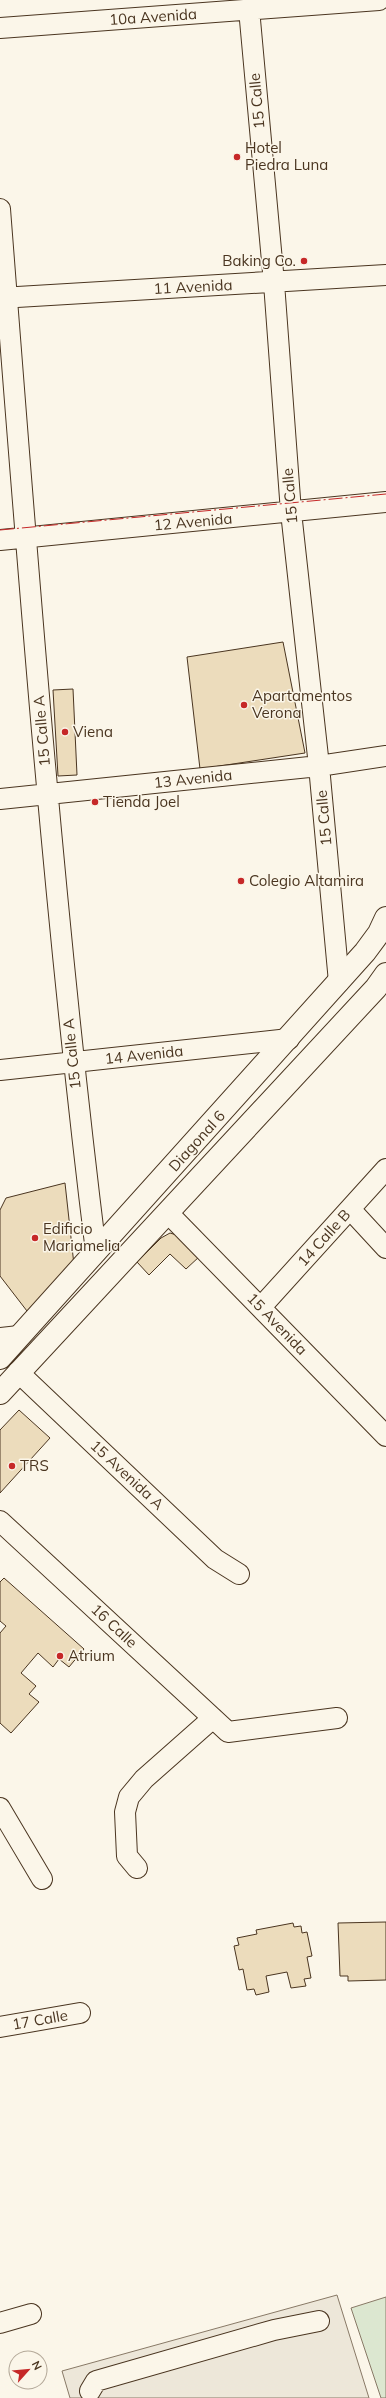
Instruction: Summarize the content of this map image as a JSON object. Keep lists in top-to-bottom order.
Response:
{
  "streets": {
    "main road": ["Diagonal 6"],
    "street": [
      "10a Avenida",
      "15 Calle",
      "11 Avenida",
      "12 Avenida",
      "15 Calle A",
      "13 Avenida",
      "14 Avenida",
      "14 Calle B",
      "15 Avenida",
      "15 Avenida A",
      "16 Calle",
      "17 Calle"
    ]
  },
  "crossings": [
    ["10a Avenida", "15 Calle"],
    ["15 Calle", "11 Avenida"],
    ["15 Calle", "12 Avenida"],
    ["15 Calle", "13 Avenida"],
    ["15 Calle", "Diagonal 6"],
    ["11 Avenida", "15 Calle A"],
    ["12 Avenida", "15 Calle A"],
    ["15 Calle A", "13 Avenida"],
    ["15 Calle A", "14 Avenida"],
    ["15 Calle A", "Diagonal 6"],
    ["14 Avenida", "Diagonal 6"],
    ["Diagonal 6", "15 Avenida"],
    ["Diagonal 6", "15 Avenida A"],
    ["14 Calle B", "15 Avenida"]
  ],
  "places": [
    "Hotel Piedra Luna",
    "Baking Co.",
    "Apartamentos Verona",
    "Viena",
    "Tienda Joel",
    "Colegio Altamira",
    "Edificio Mariamelia",
    "TRS",
    "Atrium"
  ],
  "north": "top right"
}
